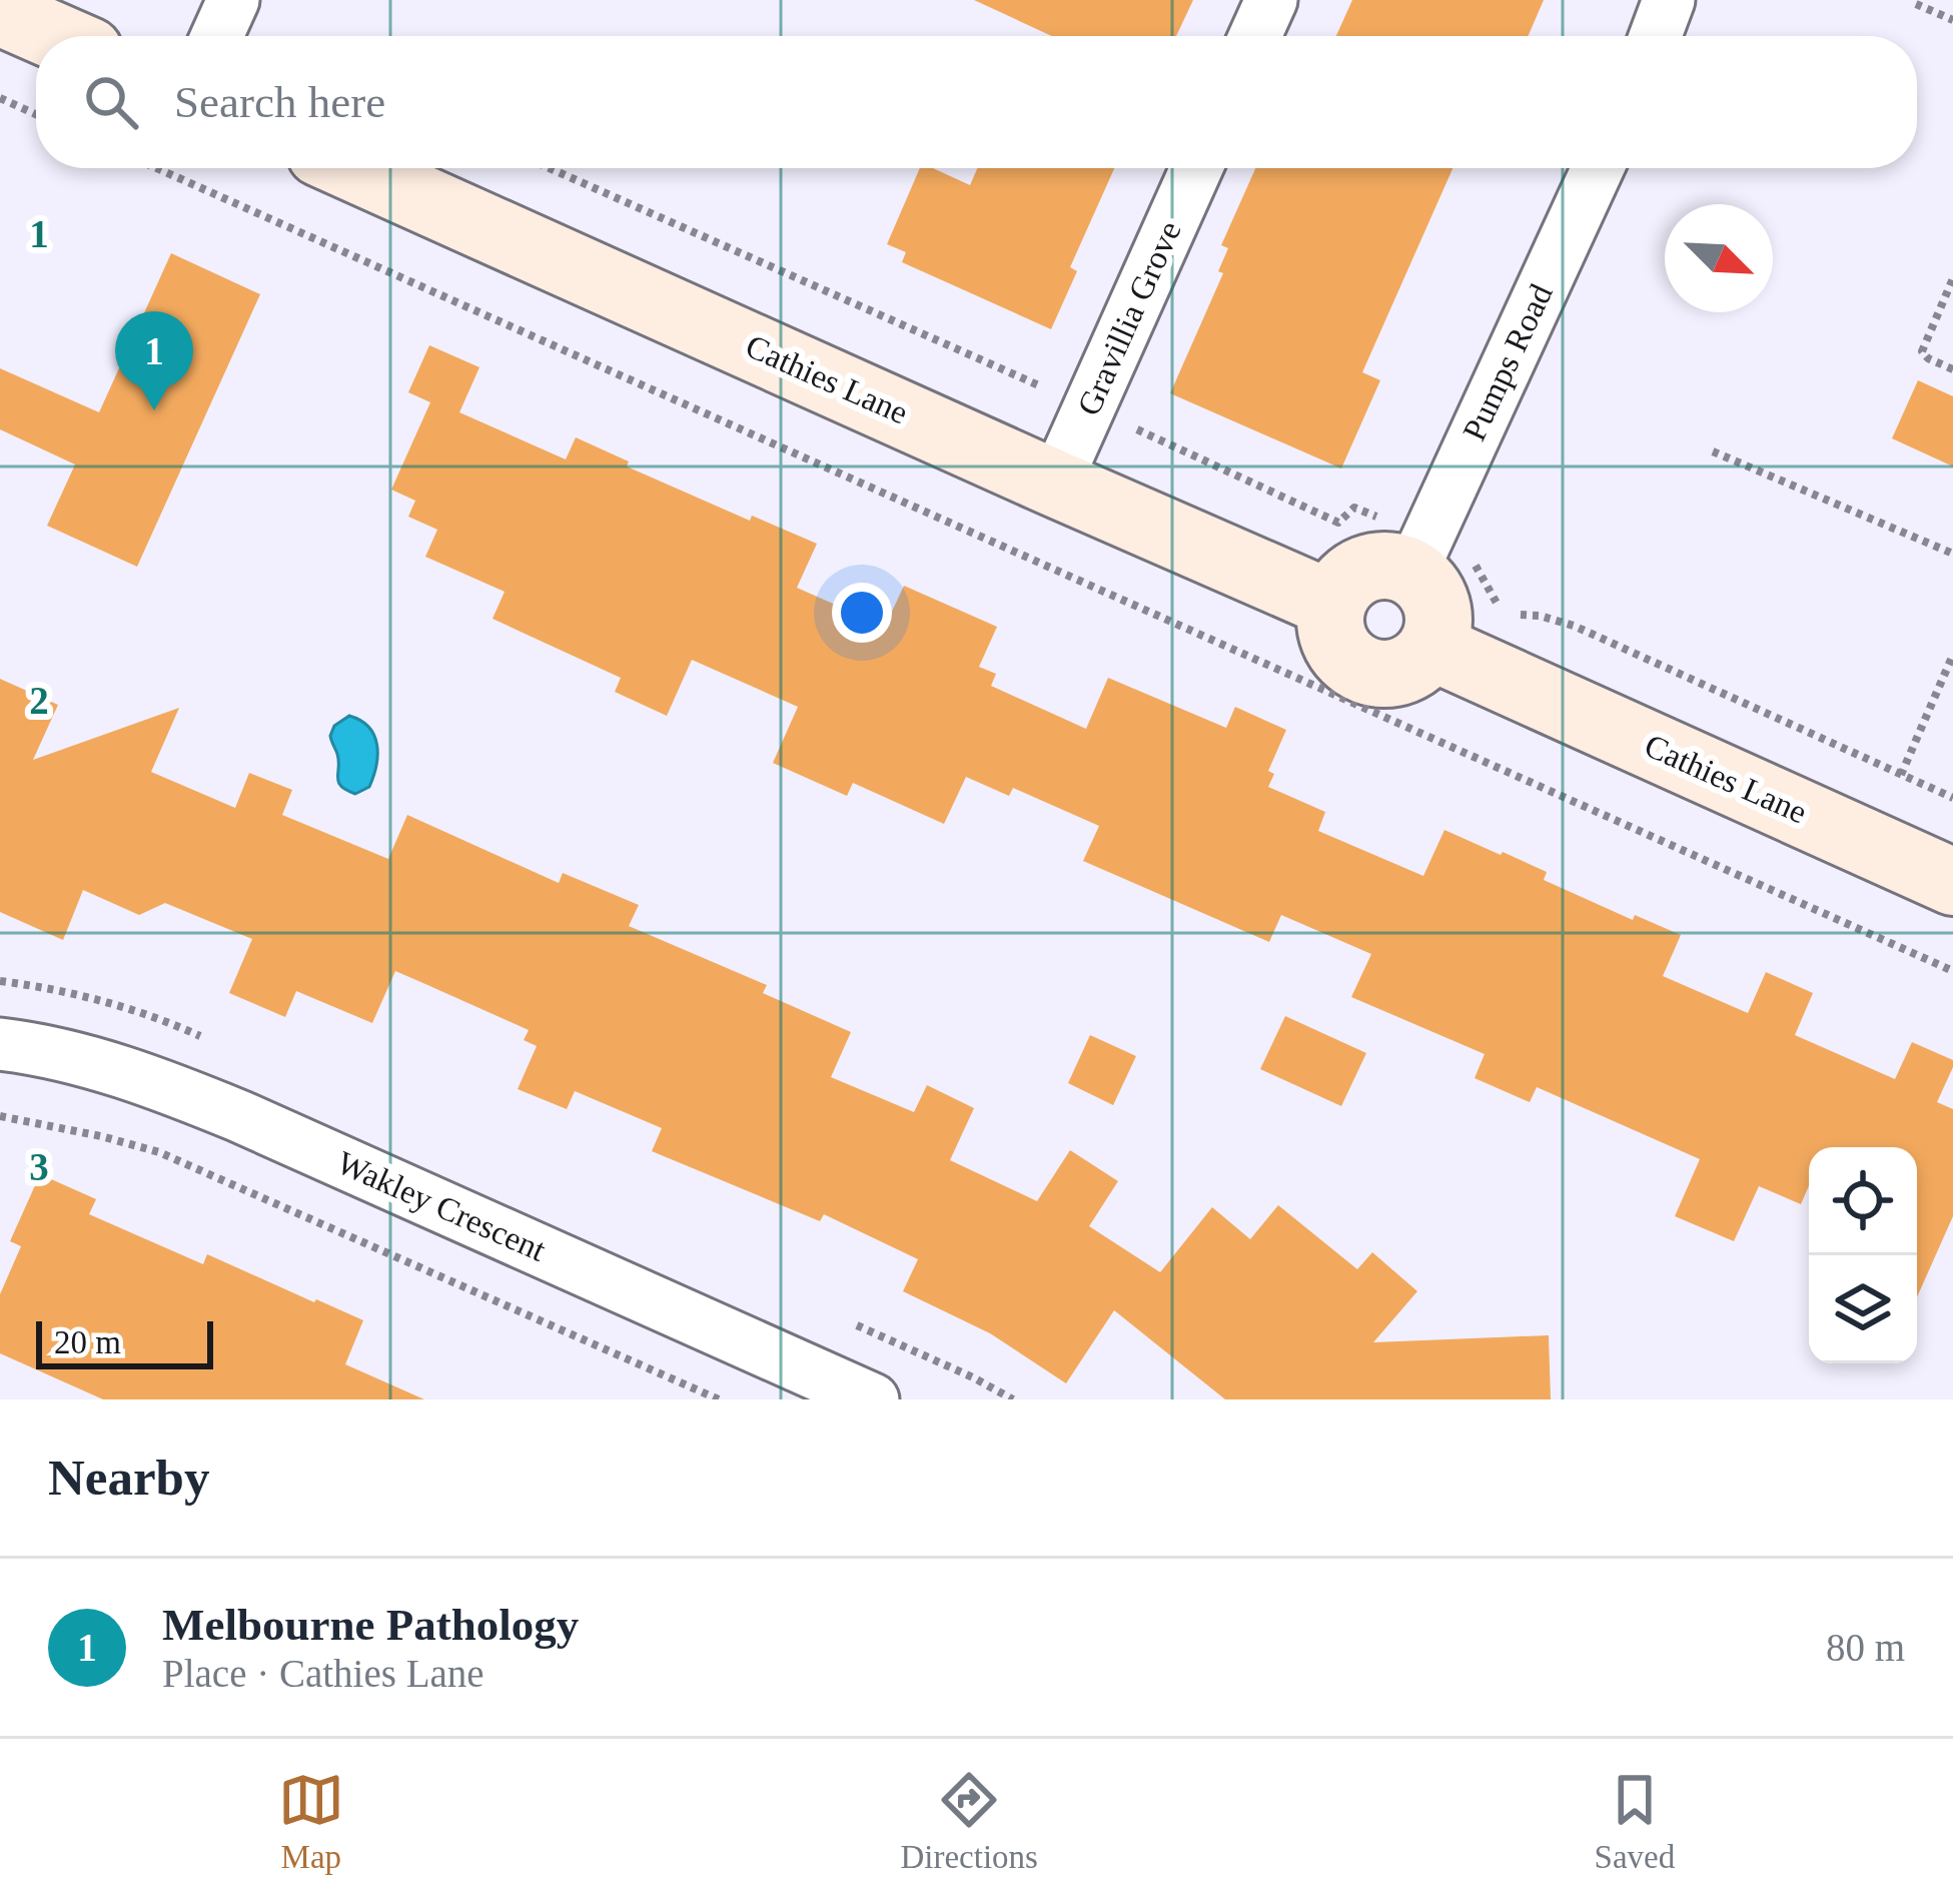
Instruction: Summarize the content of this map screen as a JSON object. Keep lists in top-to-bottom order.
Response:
{
  "streets": {
    "street": [
      "Gravillia Grove",
      "Pumps Road",
      "Cathies Lane",
      "Wakley Crescent"
    ]
  },
  "crossings": [
    ["Gravillia Grove", "Cathies Lane"],
    ["Pumps Road", "Cathies Lane"]
  ],
  "scale_bar": "20 m",
  "north": "bottom right",
  "page": {
    "search": "Search here",
    "pins": "1",
    "scale": "20 m",
    "heading": "Nearby",
    "list": [
      {
        "mark": "1",
        "name": "Melbourne Pathology",
        "note": "Place · Cathies Lane",
        "value": "80 m"
      }
    ],
    "nav": ["Map", "Directions", "Saved"]
  },
  "grid": {
    "rows": ["1", "2", "3"]
  }
}
